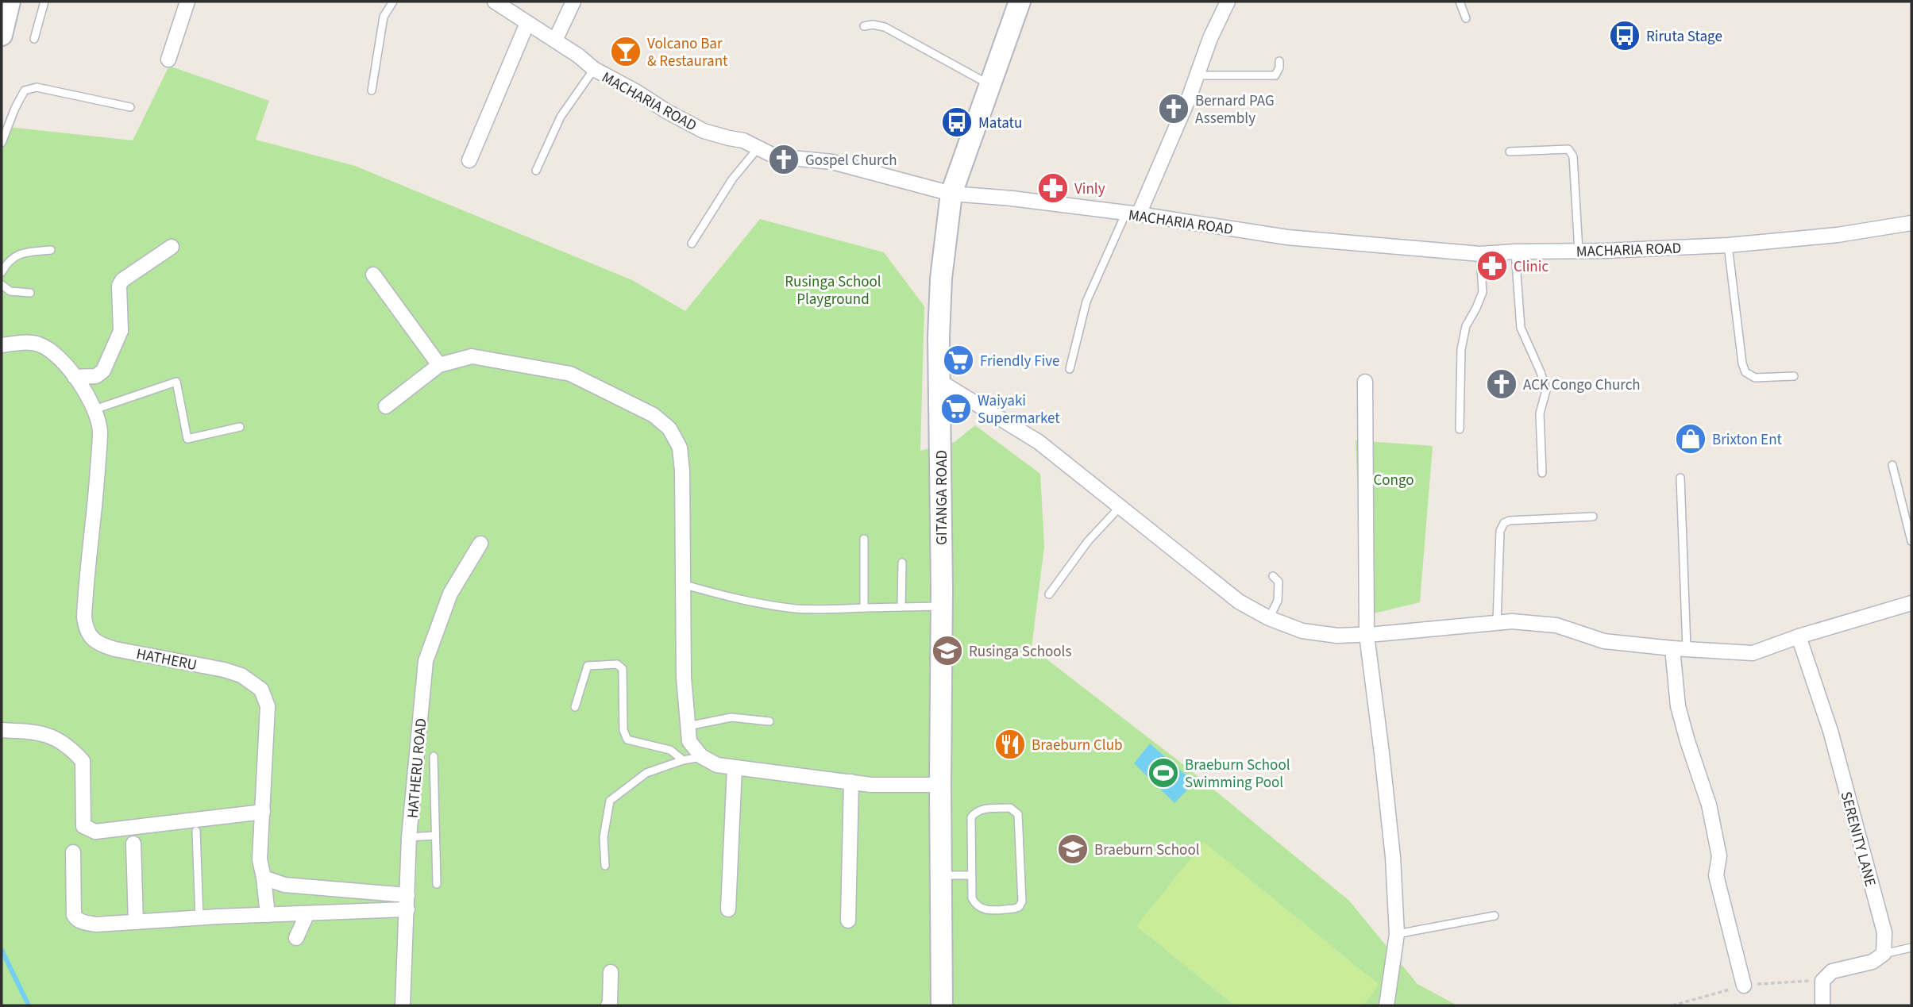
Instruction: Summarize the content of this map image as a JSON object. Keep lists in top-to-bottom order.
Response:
{
  "streets": {
    "main road": ["GITANGA ROAD"],
    "street": [
      "MACHARIA ROAD",
      "HATHERU",
      "HATHERU ROAD",
      "SERENITY LANE"
    ]
  },
  "crossings": [
    ["MACHARIA ROAD", "GITANGA ROAD"]
  ],
  "parks": ["Rusinga School Playground", "Congo"],
  "places": {
    "bus stop": ["Riruta Stage", "Matatu"],
    "bar": ["Volcano Bar & Restaurant"],
    "church": ["Bernard PAG Assembly", "Gospel Church", "ACK Congo Church"],
    "pharmacy": ["Vinly", "Clinic"],
    "supermarket": ["Friendly Five", "Waiyaki Supermarket"],
    "shop": ["Brixton Ent"],
    "school or university": ["Rusinga Schools", "Braeburn School"],
    "restaurant": ["Braeburn Club"],
    "sports": ["Braeburn School Swimming Pool"]
  }
}
